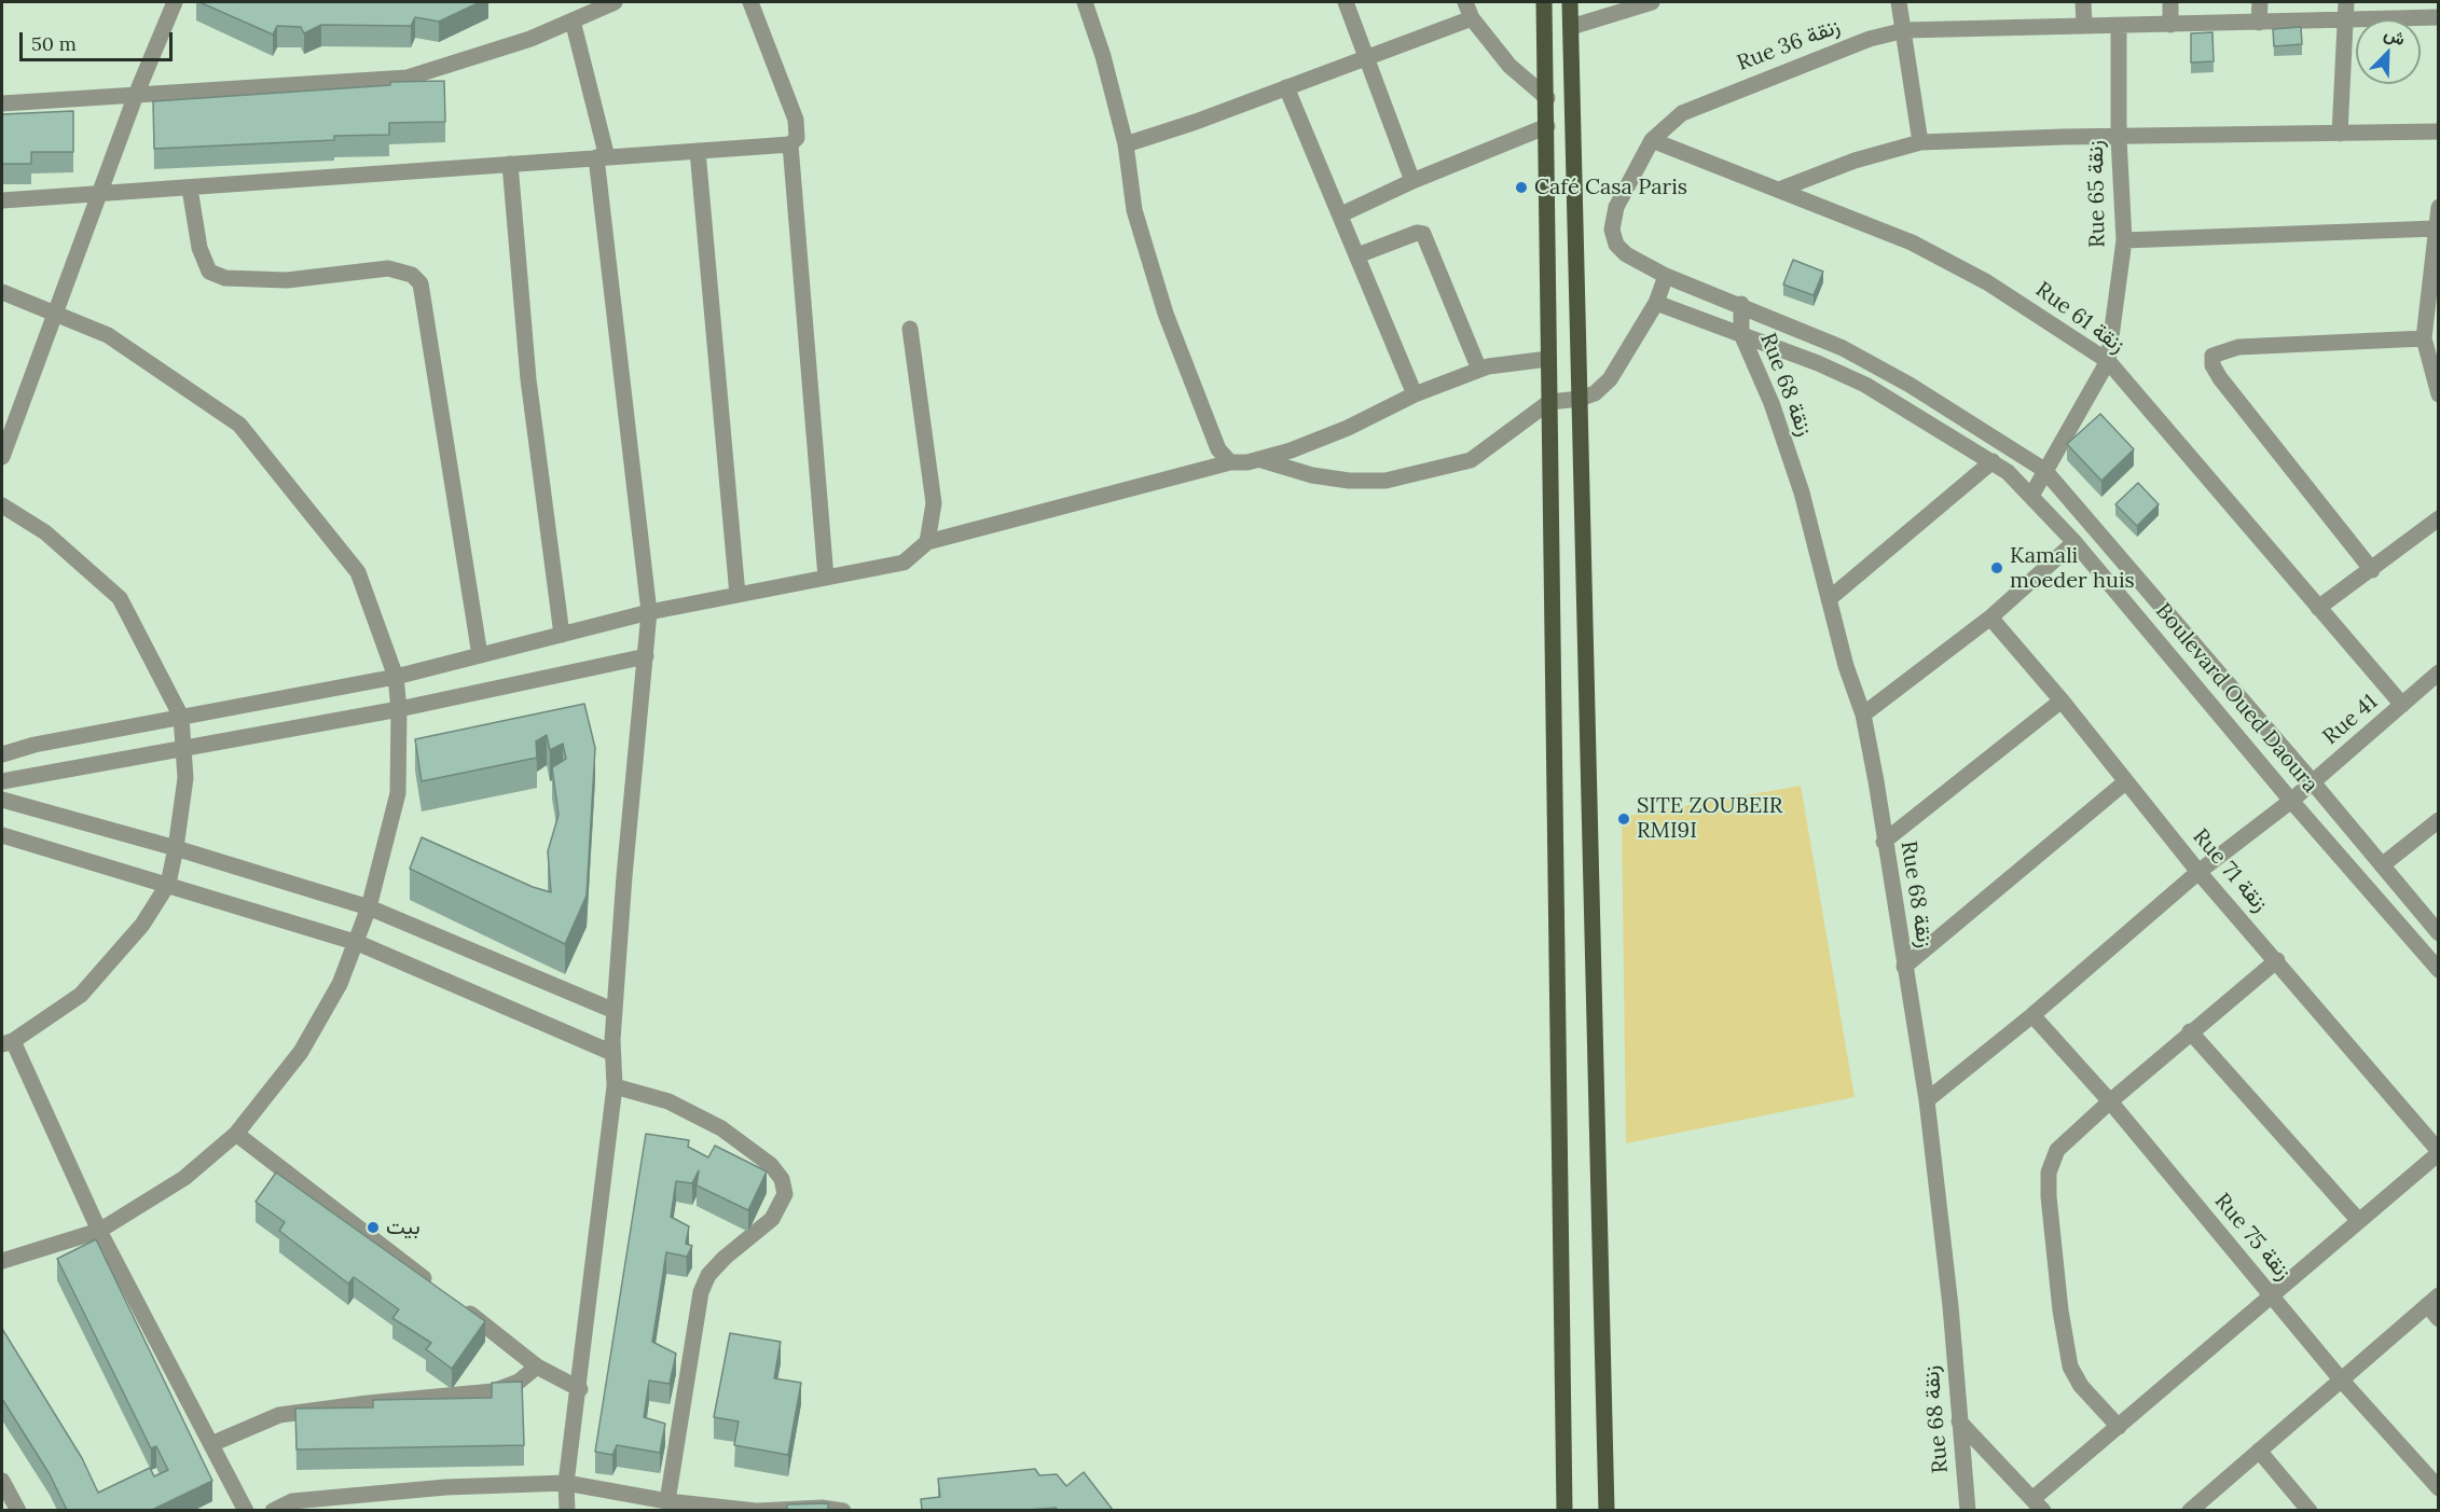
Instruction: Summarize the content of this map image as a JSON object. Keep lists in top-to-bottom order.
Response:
{
  "streets": {
    "street": [
      "Rue 36 زنقة",
      "Rue 65 زنقة",
      "Rue 61 زنقة",
      "Rue 68 زنقة",
      "Boulevard Oued Daoura",
      "Rue 41",
      "Rue 71 زنقة",
      "Rue 75 زنقة"
    ]
  },
  "crossings": [
    ["Rue 36 زنقة", "Rue 65 زنقة"],
    ["Rue 36 زنقة", "Rue 61 زنقة"],
    ["Rue 36 زنقة", "Boulevard Oued Daoura"],
    ["Rue 65 زنقة", "Rue 61 زنقة"],
    ["Rue 65 زنقة", "Boulevard Oued Daoura"],
    ["Rue 61 زنقة", "Rue 41"],
    ["Rue 68 زنقة", "Boulevard Oued Daoura"],
    ["Rue 68 زنقة", "Rue 41"],
    ["Boulevard Oued Daoura", "Rue 41"],
    ["Rue 41", "Rue 71 زنقة"],
    ["Rue 41", "Rue 75 زنقة"]
  ],
  "places": [
    "Café Casa Paris",
    "Kamali moeder huis",
    "SITE ZOUBEIR RMI9I",
    "بيت"
  ],
  "scale_bar": "50 m",
  "north": "top right"
}
